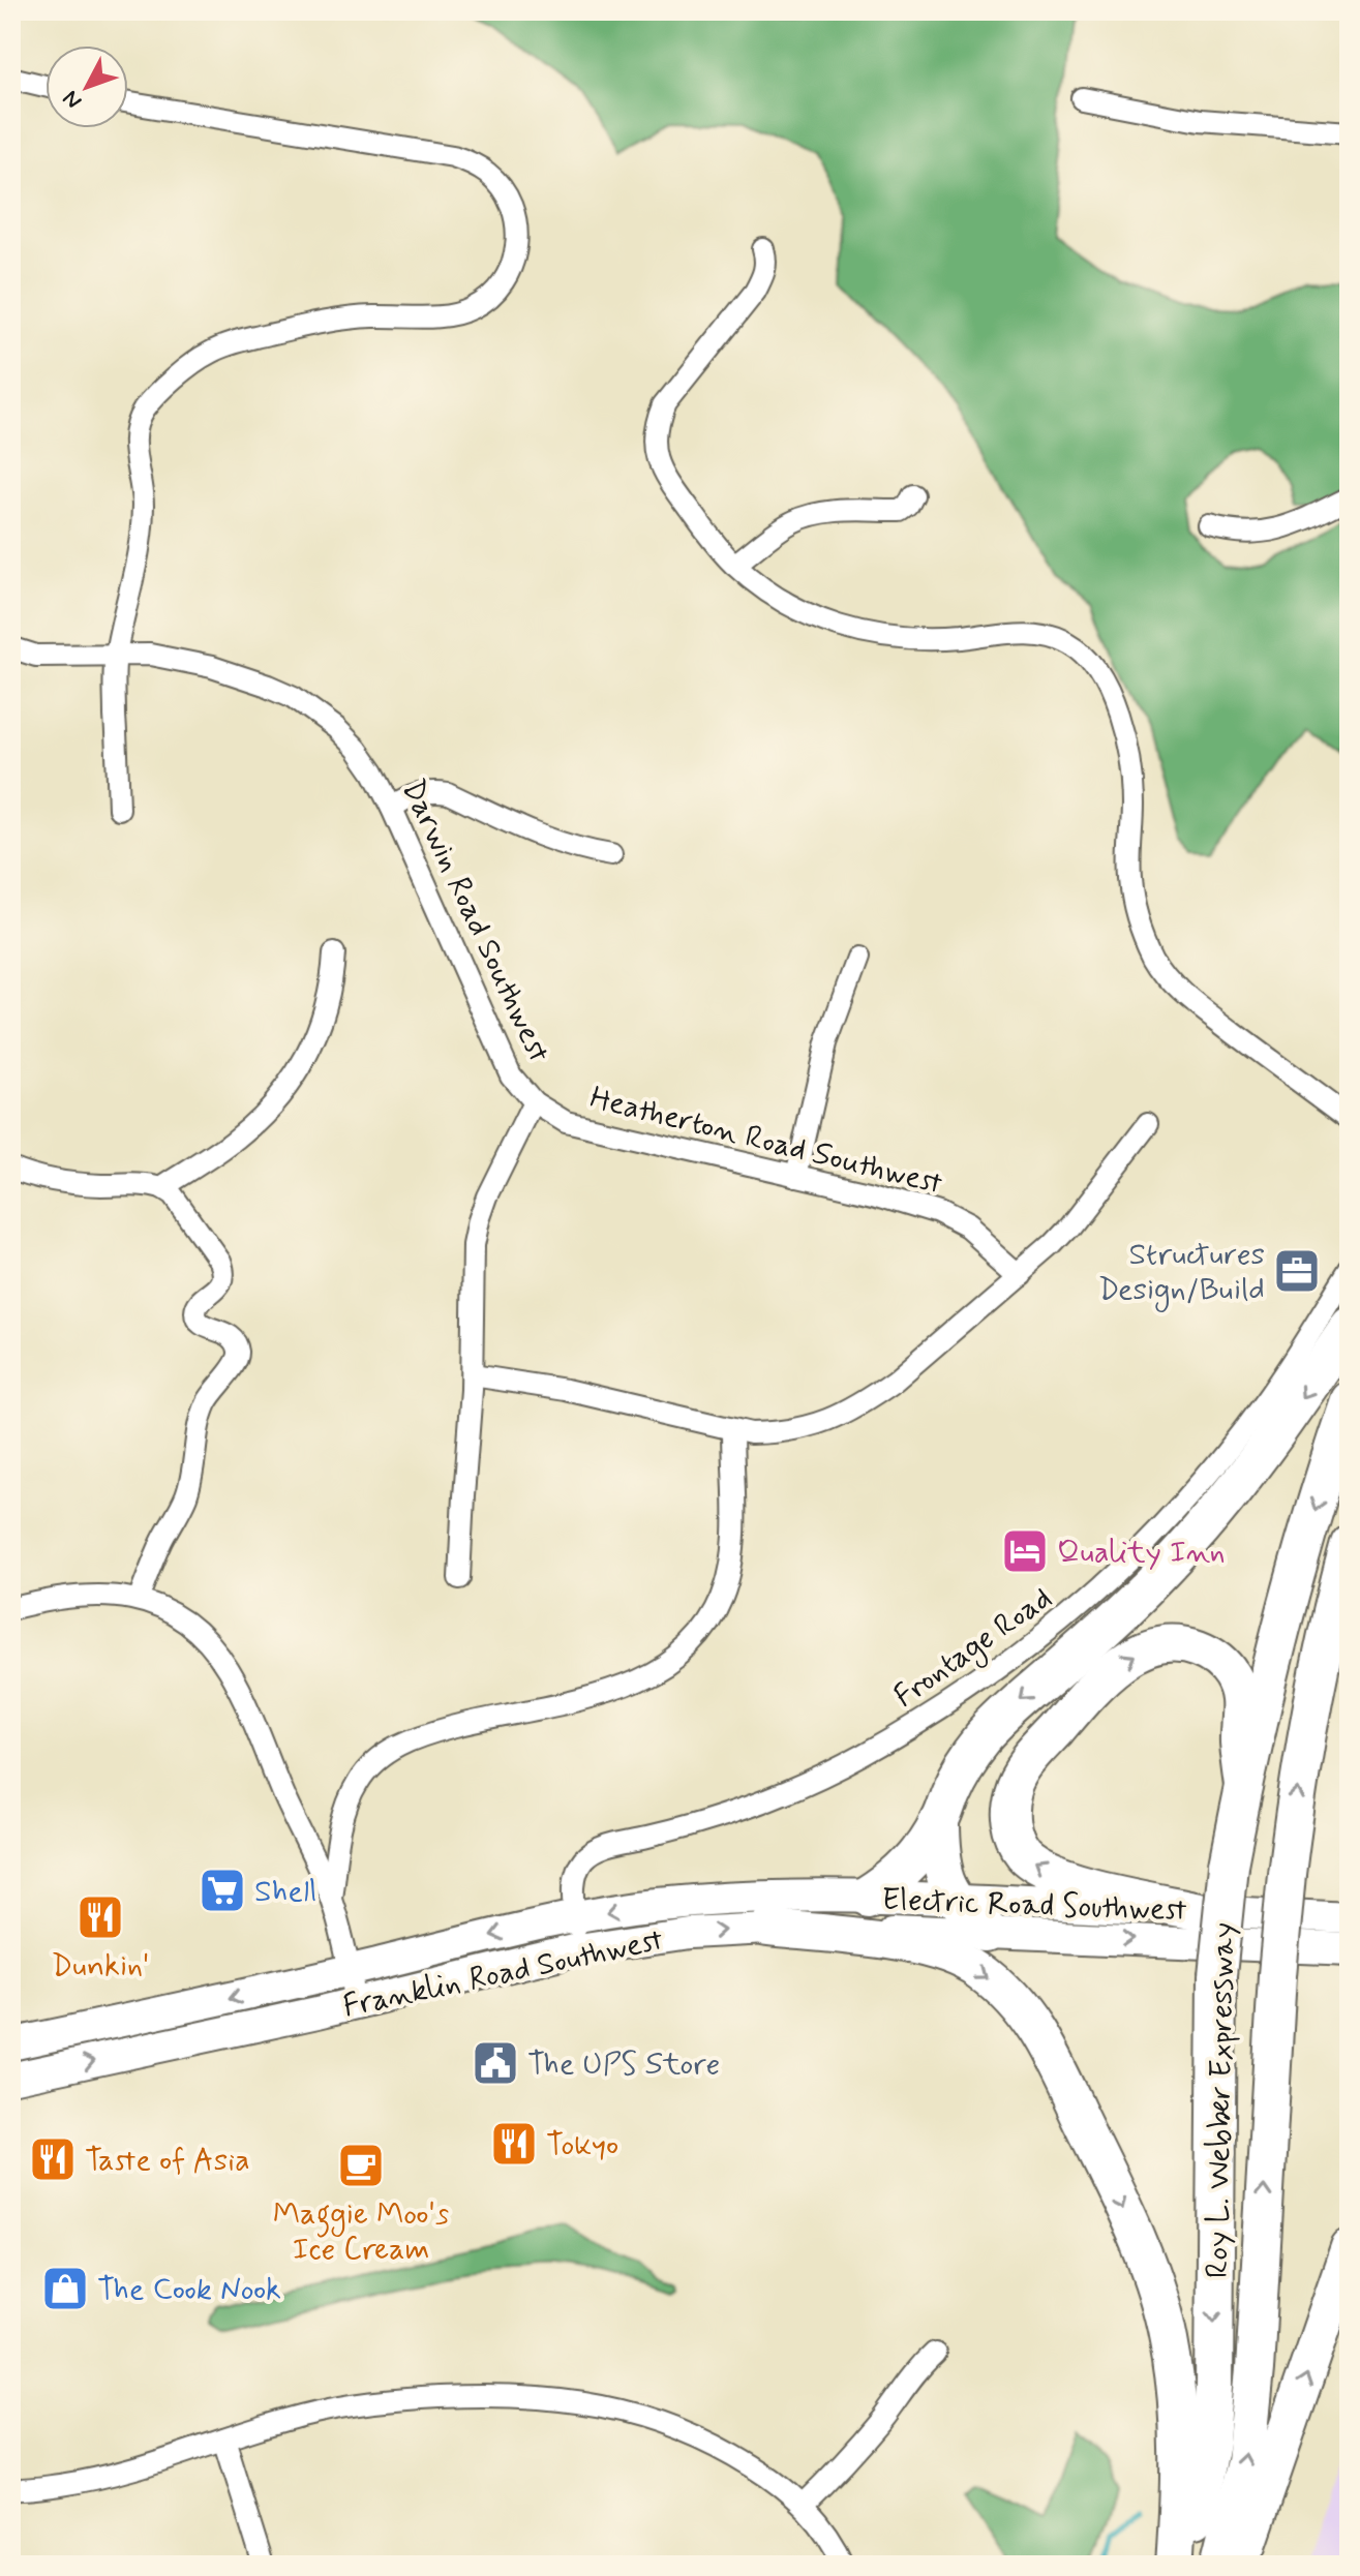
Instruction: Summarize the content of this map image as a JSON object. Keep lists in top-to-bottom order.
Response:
{
  "streets": {
    "highway": ["Roy L. Webber Expressway"],
    "main road": ["Electric Road Southwest", "Franklin Road Southwest"],
    "street": ["Darwin Road Southwest", "Heatherton Road Southwest", "Frontage Road"]
  },
  "crossings": [
    ["Darwin Road Southwest", "Heatherton Road Southwest"],
    ["Frontage Road", "Franklin Road Southwest"],
    ["Electric Road Southwest", "Franklin Road Southwest"],
    ["Electric Road Southwest", "Roy L. Webber Expressway"]
  ],
  "places": {
    "office": ["Structures Design/Build"],
    "hotel": ["Quality Inn"],
    "supermarket": ["Shell"],
    "restaurant": ["Dunkin'", "Tokyo", "Taste of Asia"],
    "public building": ["The UPS Store"],
    "cafe": ["Maggie Moo's Ice Cream"],
    "shop": ["The Cook Nook"]
  },
  "north": "bottom left"
}
